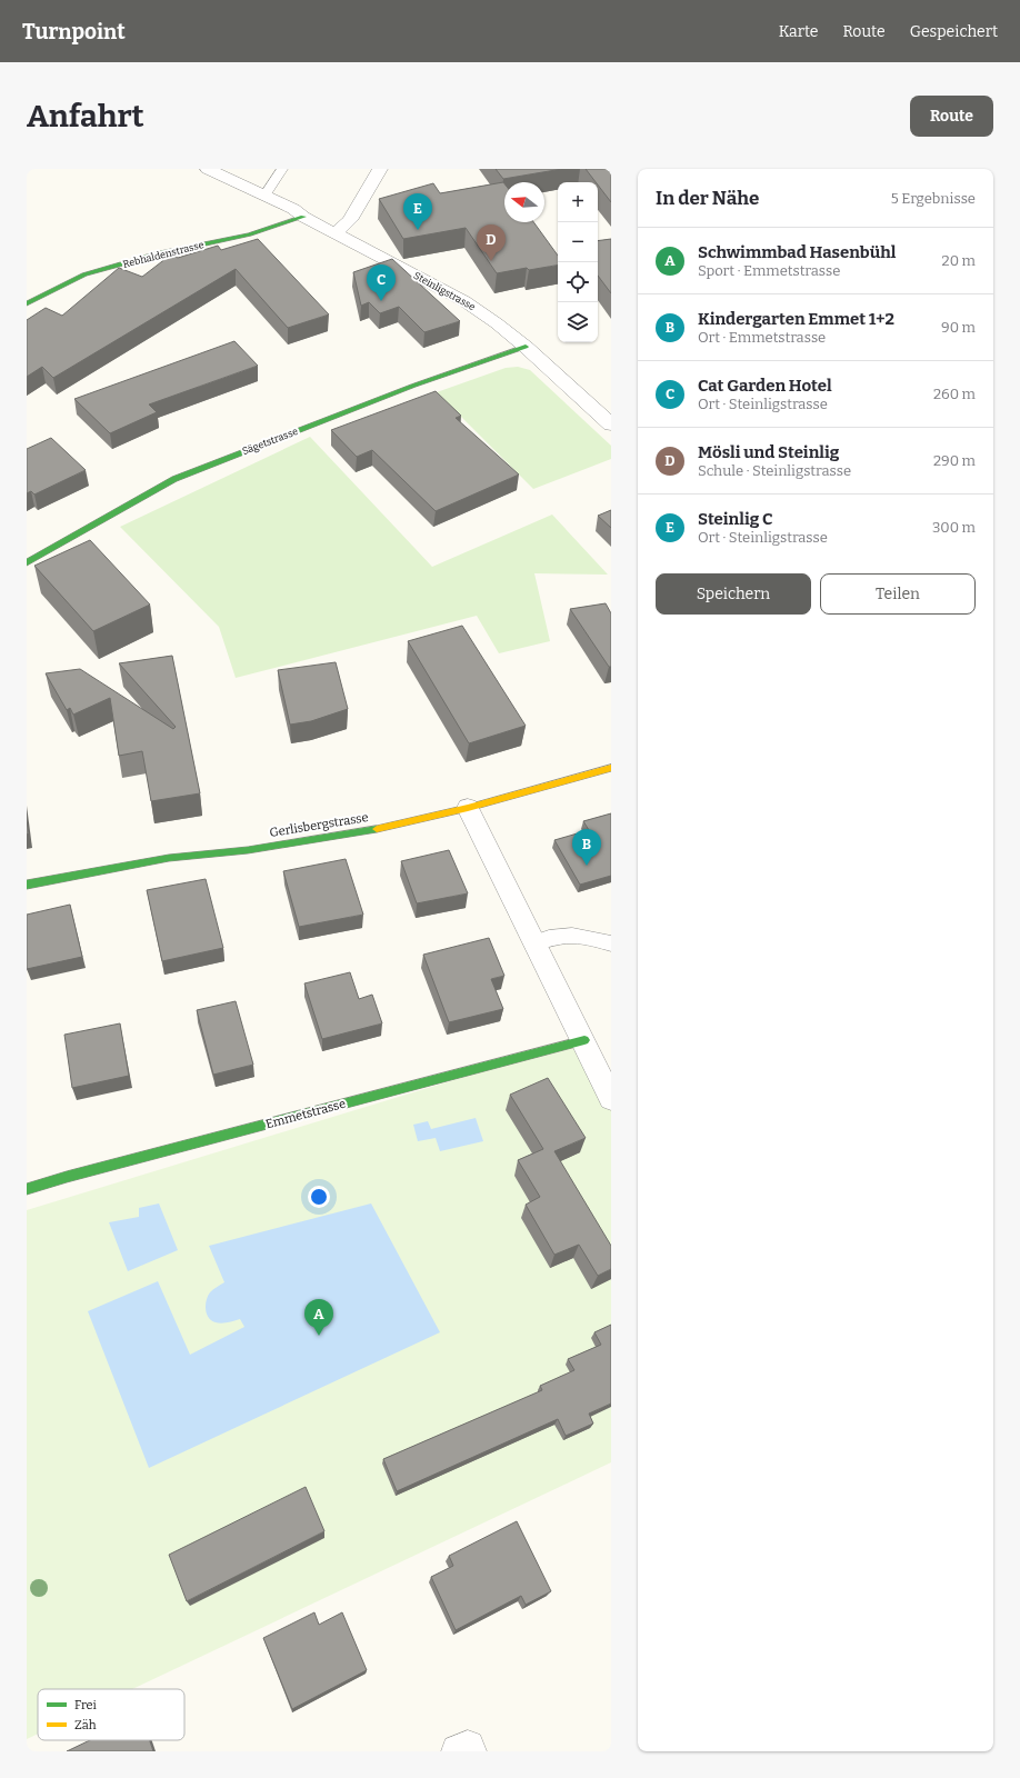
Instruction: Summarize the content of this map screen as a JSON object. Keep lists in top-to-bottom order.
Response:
{
  "streets": {
    "street": [
      "Rebhaldenstrasse",
      "Steinligstrasse",
      "Sägetstrasse",
      "Gerlisbergstrasse",
      "Emmetstrasse"
    ]
  },
  "crossings": [
    ["Rebhaldenstrasse", "Steinligstrasse"],
    ["Steinligstrasse", "Sägetstrasse"]
  ],
  "legend": ["Frei", "Zäh"],
  "north": "left",
  "page": {
    "header": "Turnpoint",
    "nav": ["Karte", "Route", "Gespeichert"],
    "buttons": [
      "Route",
      ["Speichern", "Teilen"]
    ],
    "title": "Anfahrt",
    "heading": ["In der Nähe", "5 Ergebnisse"],
    "map_buttons": ["+", "−"],
    "pins": [
      "E",
      "D",
      "C",
      "B",
      "A"
    ],
    "list": [
      {
        "mark": "A",
        "name": "Schwimmbad Hasenbühl",
        "note": "Sport · Emmetstrasse",
        "value": "20 m"
      },
      {
        "mark": "B",
        "name": "Kindergarten Emmet 1+2",
        "note": "Ort · Emmetstrasse",
        "value": "90 m"
      },
      {
        "mark": "C",
        "name": "Cat Garden Hotel",
        "note": "Ort · Steinligstrasse",
        "value": "260 m"
      },
      {
        "mark": "D",
        "name": "Mösli und Steinlig",
        "note": "Schule · Steinligstrasse",
        "value": "290 m"
      },
      {
        "mark": "E",
        "name": "Steinlig C",
        "note": "Ort · Steinligstrasse",
        "value": "300 m"
      }
    ]
  }
}
